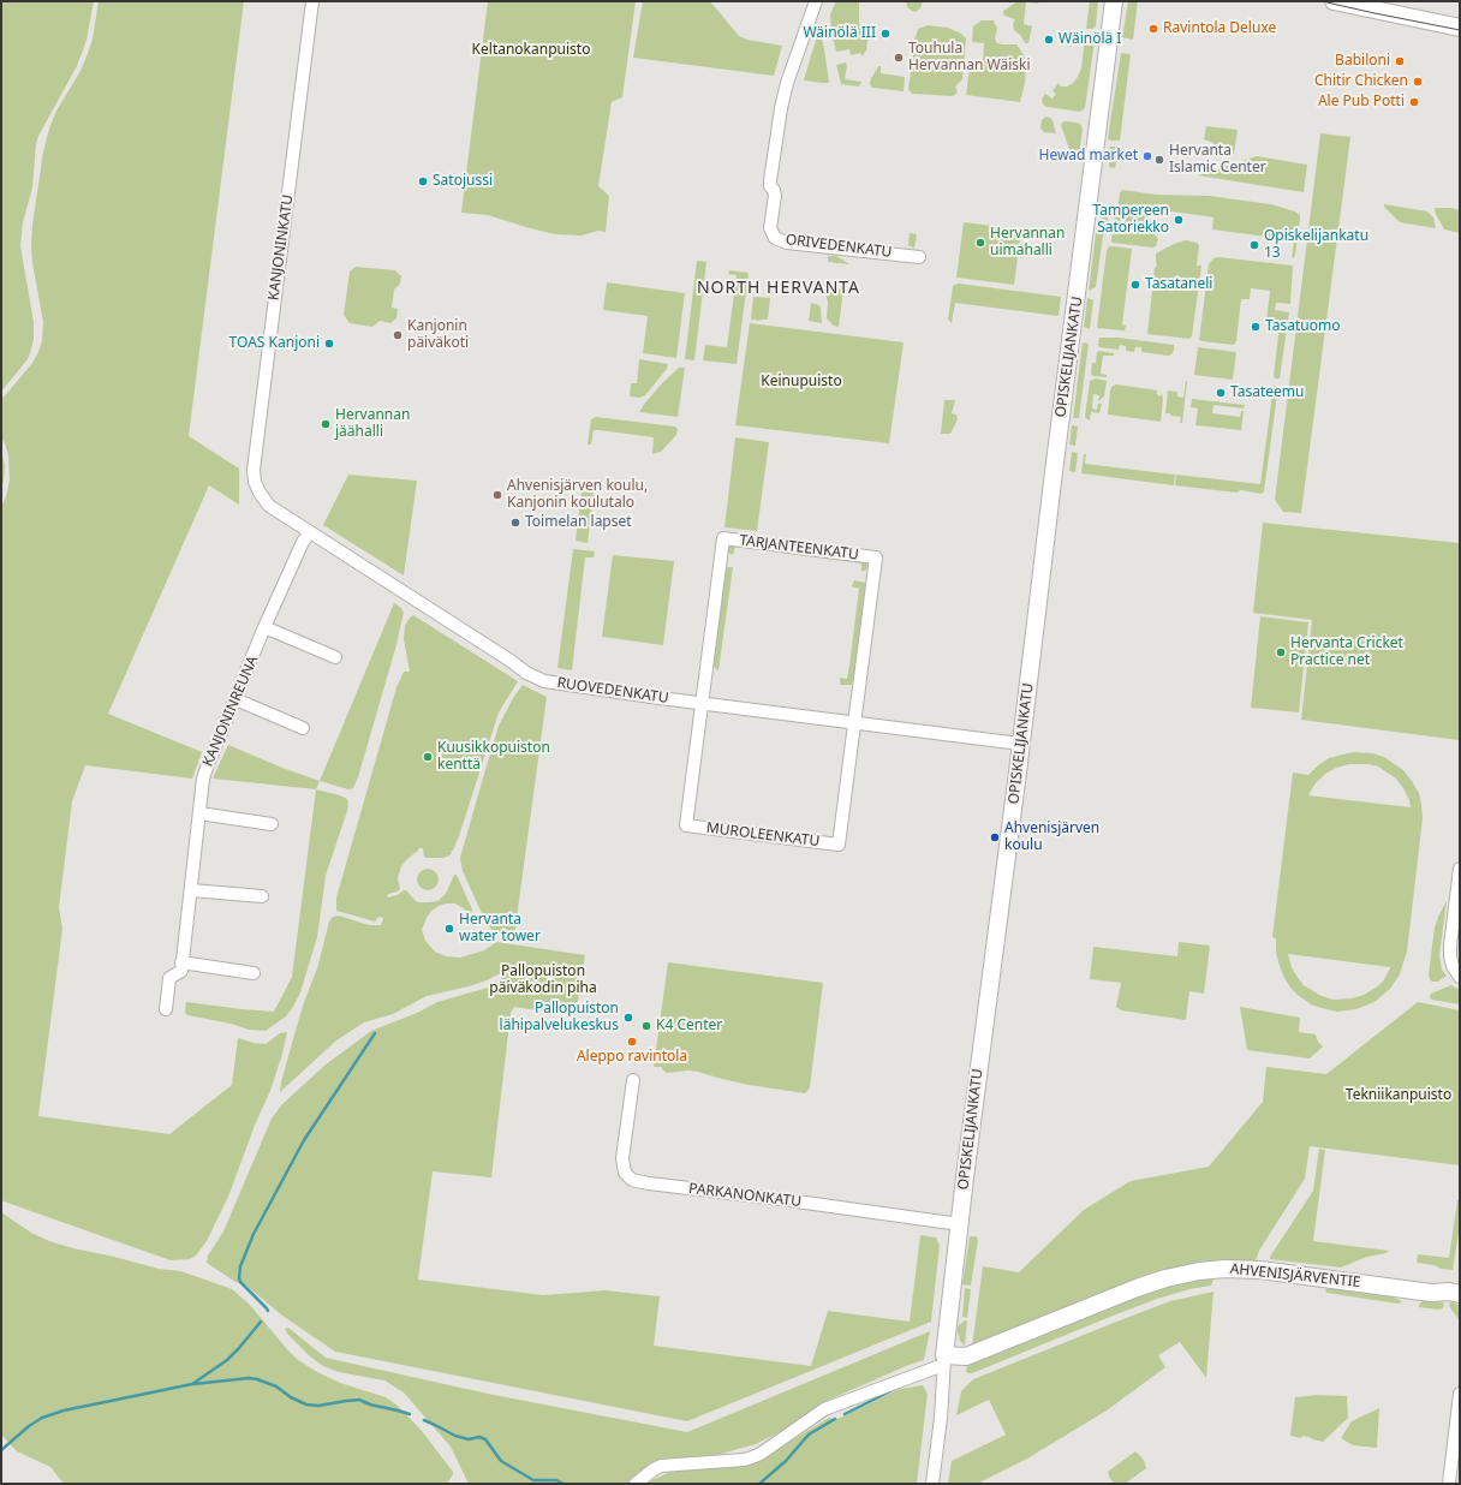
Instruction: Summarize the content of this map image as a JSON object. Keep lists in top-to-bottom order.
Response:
{
  "streets": {
    "main road": ["OPISKELIJANKATU", "AHVENISJÄRVENTIE"],
    "street": [
      "ORIVEDENKATU",
      "KANJONINKATU",
      "TARJANTEENKATU",
      "RUOVEDENKATU",
      "KANJONINREUNA",
      "MUROLEENKATU",
      "PARKANONKATU"
    ]
  },
  "crossings": [
    ["KANJONINKATU", "RUOVEDENKATU"],
    ["OPISKELIJANKATU", "RUOVEDENKATU"],
    ["OPISKELIJANKATU", "PARKANONKATU"],
    ["OPISKELIJANKATU", "AHVENISJÄRVENTIE"],
    ["TARJANTEENKATU", "RUOVEDENKATU"],
    ["TARJANTEENKATU", "MUROLEENKATU"],
    ["RUOVEDENKATU", "KANJONINREUNA"],
    ["RUOVEDENKATU", "MUROLEENKATU"]
  ],
  "districts": ["NORTH HERVANTA"],
  "parks": [
    "Keltanokanpuisto",
    "Keinupuisto",
    "Pallopuiston päiväkodin piha",
    "Tekniikanpuisto"
  ],
  "places": [
    "Ravintola Deluxe",
    "Wäinölä III",
    "Wäinölä I",
    "Touhula Hervannan Wäiski",
    "Babiloni",
    "Chitir Chicken",
    "Ale Pub Potti",
    "Hewad market",
    "Hervanta Islamic Center",
    "Satojussi",
    "Tampereen Satoriekko",
    "Hervannan uimahalli",
    "Opiskelijankatu 13",
    "Tasataneli",
    "Tasatuomo",
    "Kanjonin päiväkoti",
    "TOAS Kanjoni",
    "Tasateemu",
    "Hervannan jäähalli",
    "Ahvenisjärven koulu, Kanjonin koulutalo",
    "Toimelan lapset",
    "Hervanta Cricket Practice net",
    "Kuusikkopuiston kenttä",
    "Ahvenisjärven koulu",
    "Hervanta water tower",
    "Pallopuiston lähipalvelukeskus",
    "K4 Center",
    "Aleppo ravintola"
  ]
}
